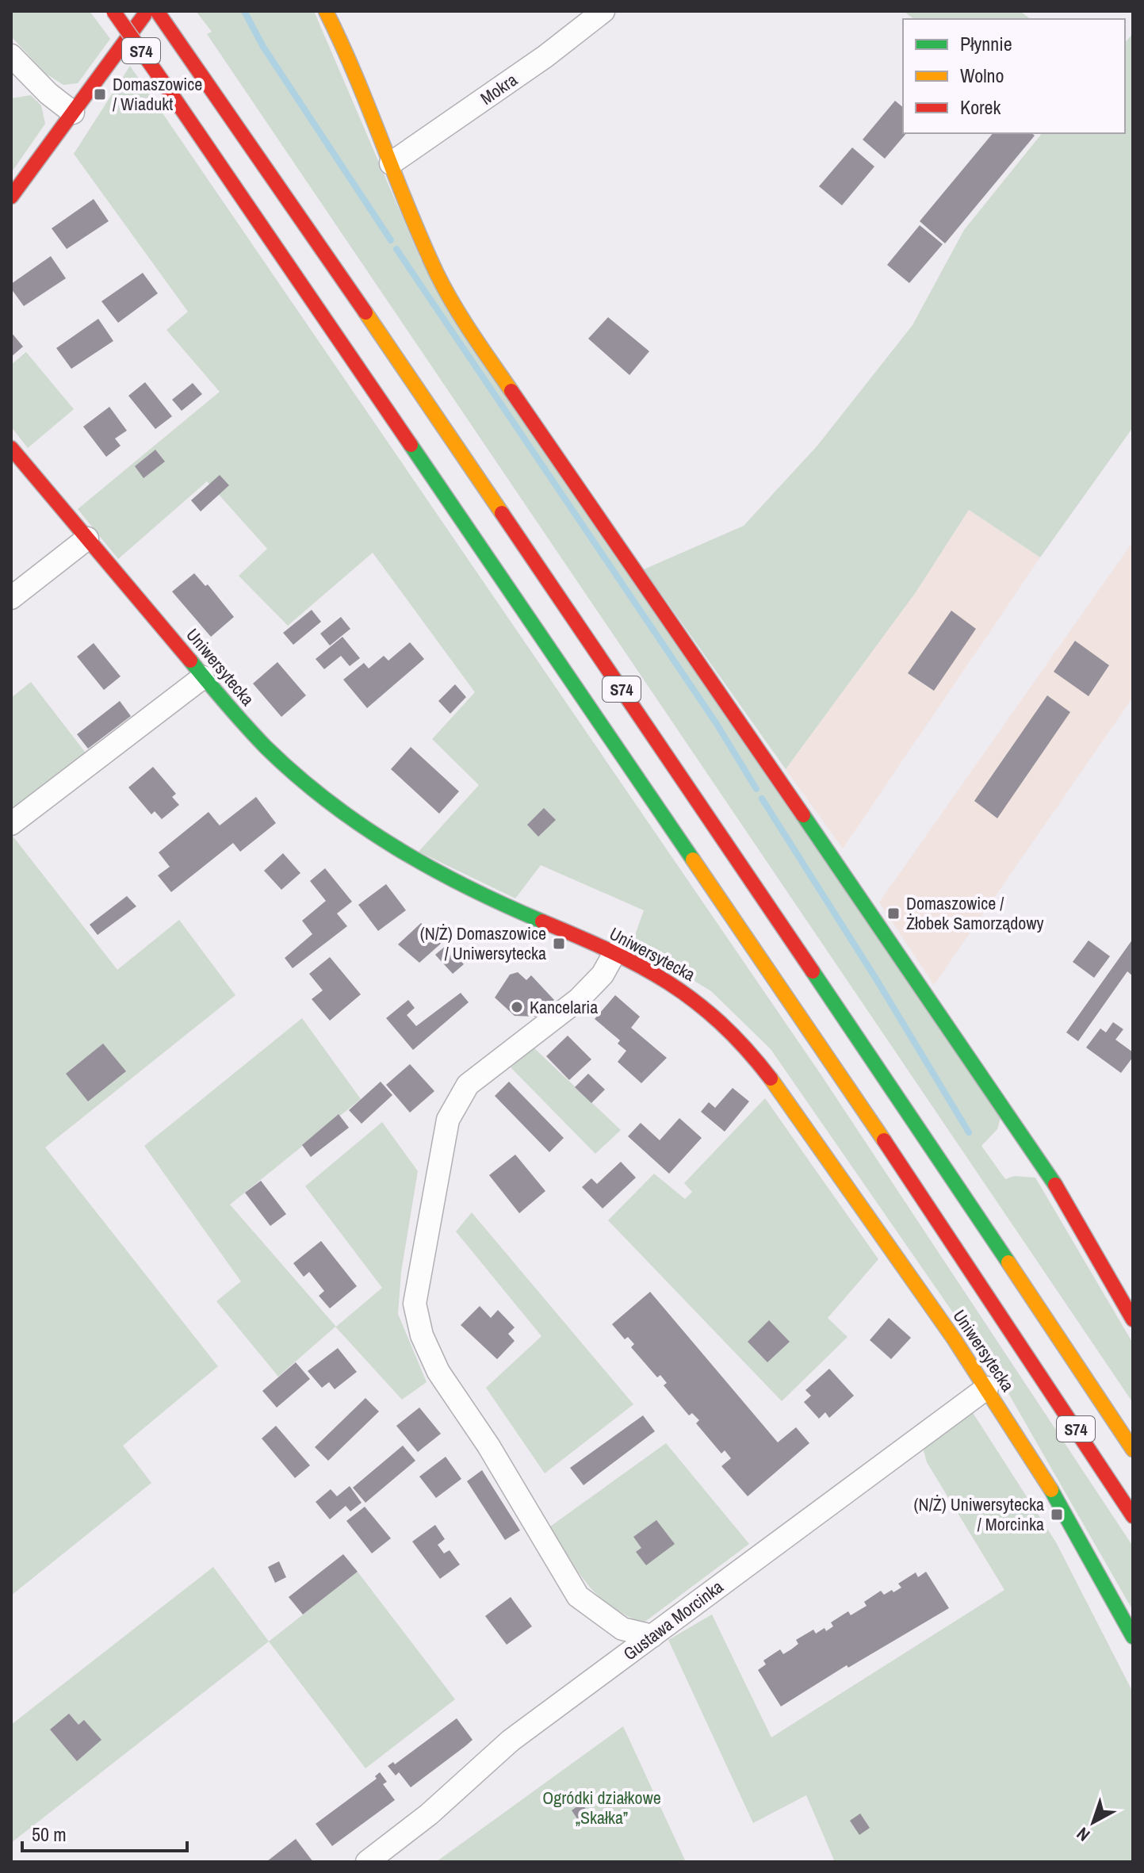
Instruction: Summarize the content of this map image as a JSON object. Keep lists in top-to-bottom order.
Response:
{
  "streets": {
    "main road": ["S74", "Uniwersytecka"],
    "street": ["Mokra", "Gustawa Morcinka"]
  },
  "crossings": [
    ["Uniwersytecka", "Gustawa Morcinka"]
  ],
  "parks": ["Ogródki działkowe „Skałka”"],
  "places": {
    "transit": [
      "Domaszowice / Wiadukt",
      "Domaszowice / Żłobek Samorządowy",
      "(N/Ż) Domaszowice / Uniwersytecka",
      "(N/Ż) Uniwersytecka / Morcinka"
    ],
    "other": ["Kancelaria"]
  },
  "legend": ["Płynnie", "Wolno", "Korek"],
  "scale_bar": "50 m",
  "north": "bottom left"
}
